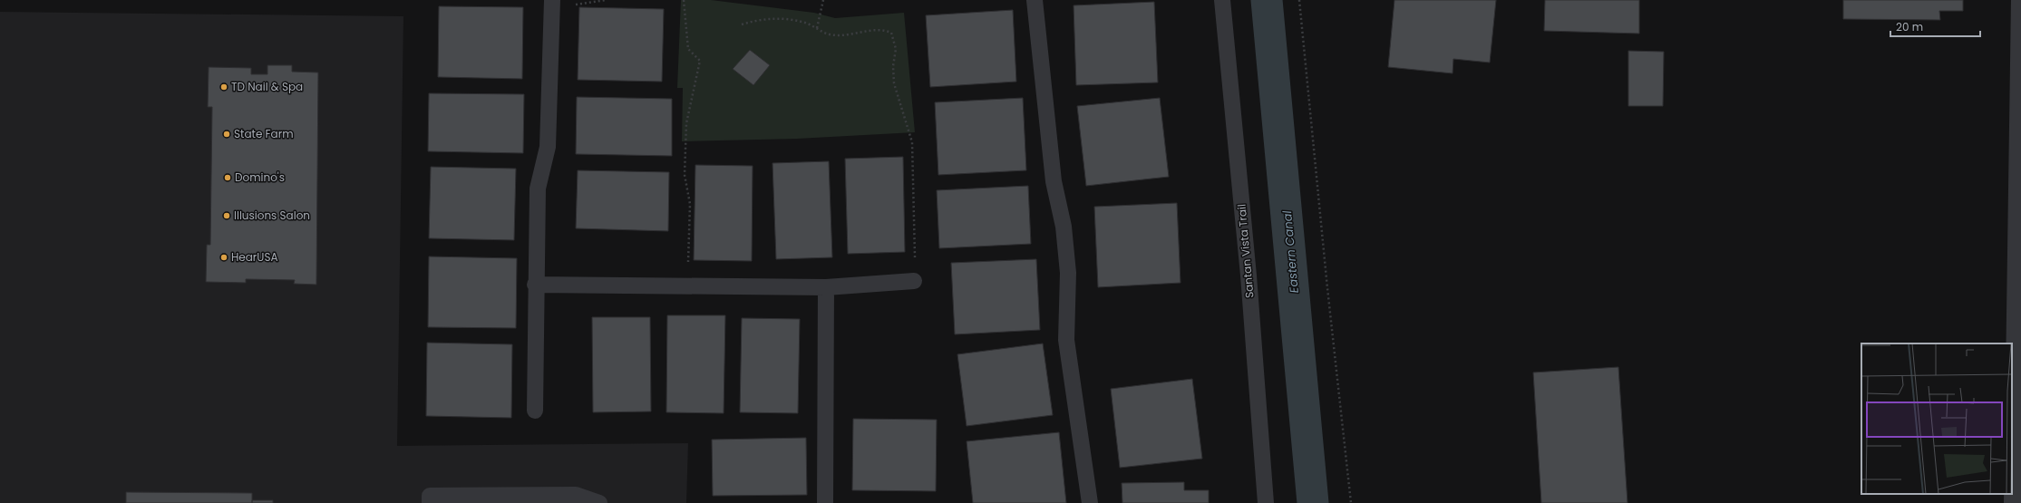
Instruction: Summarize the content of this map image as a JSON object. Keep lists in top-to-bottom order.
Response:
{
  "streets": {
    "lane": ["Santan Vista Trail"]
  },
  "water": ["Eastern Canal"],
  "places": [
    "TD Nail & Spa",
    "State Farm",
    "Domino's",
    "Illusions Salon",
    "HearUSA"
  ],
  "scale_bar": "20 m"
}
